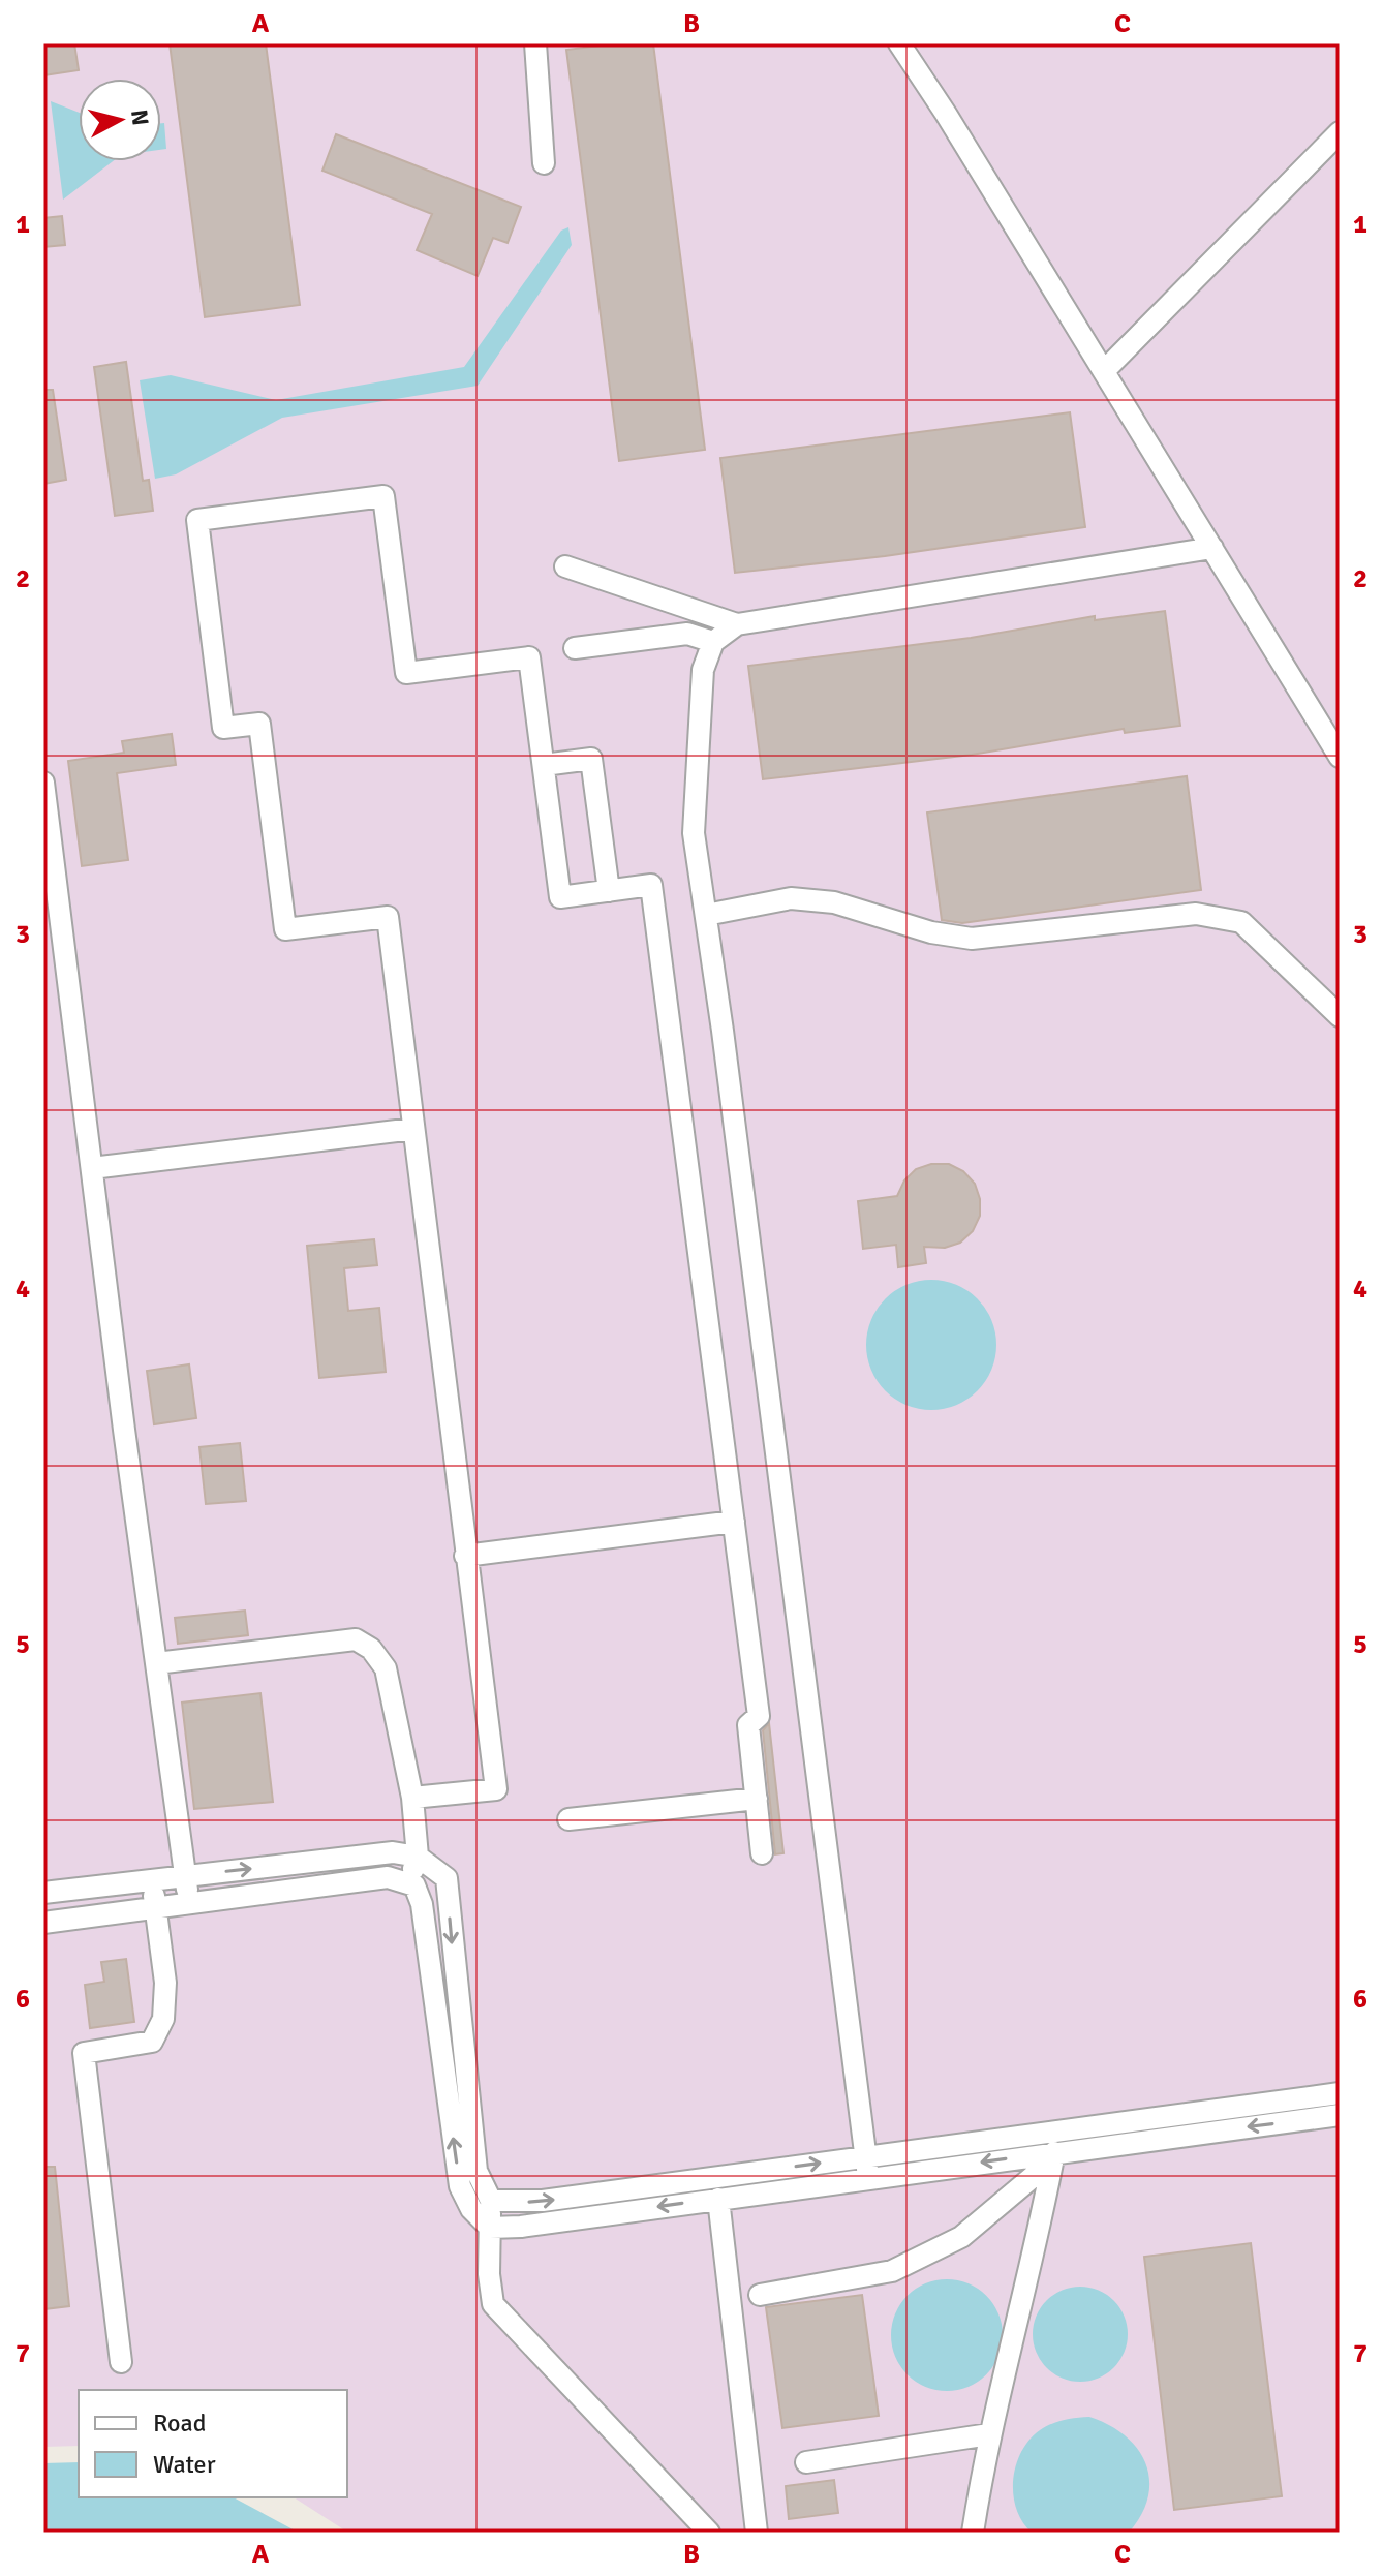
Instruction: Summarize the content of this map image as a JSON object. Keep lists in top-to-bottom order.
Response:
{
  "legend": ["Road", "Water"],
  "north": "right",
  "grid": {
    "columns": ["A", "B", "C"],
    "rows": [
      "1",
      "2",
      "3",
      "4",
      "5",
      "6",
      "7"
    ]
  }
}
